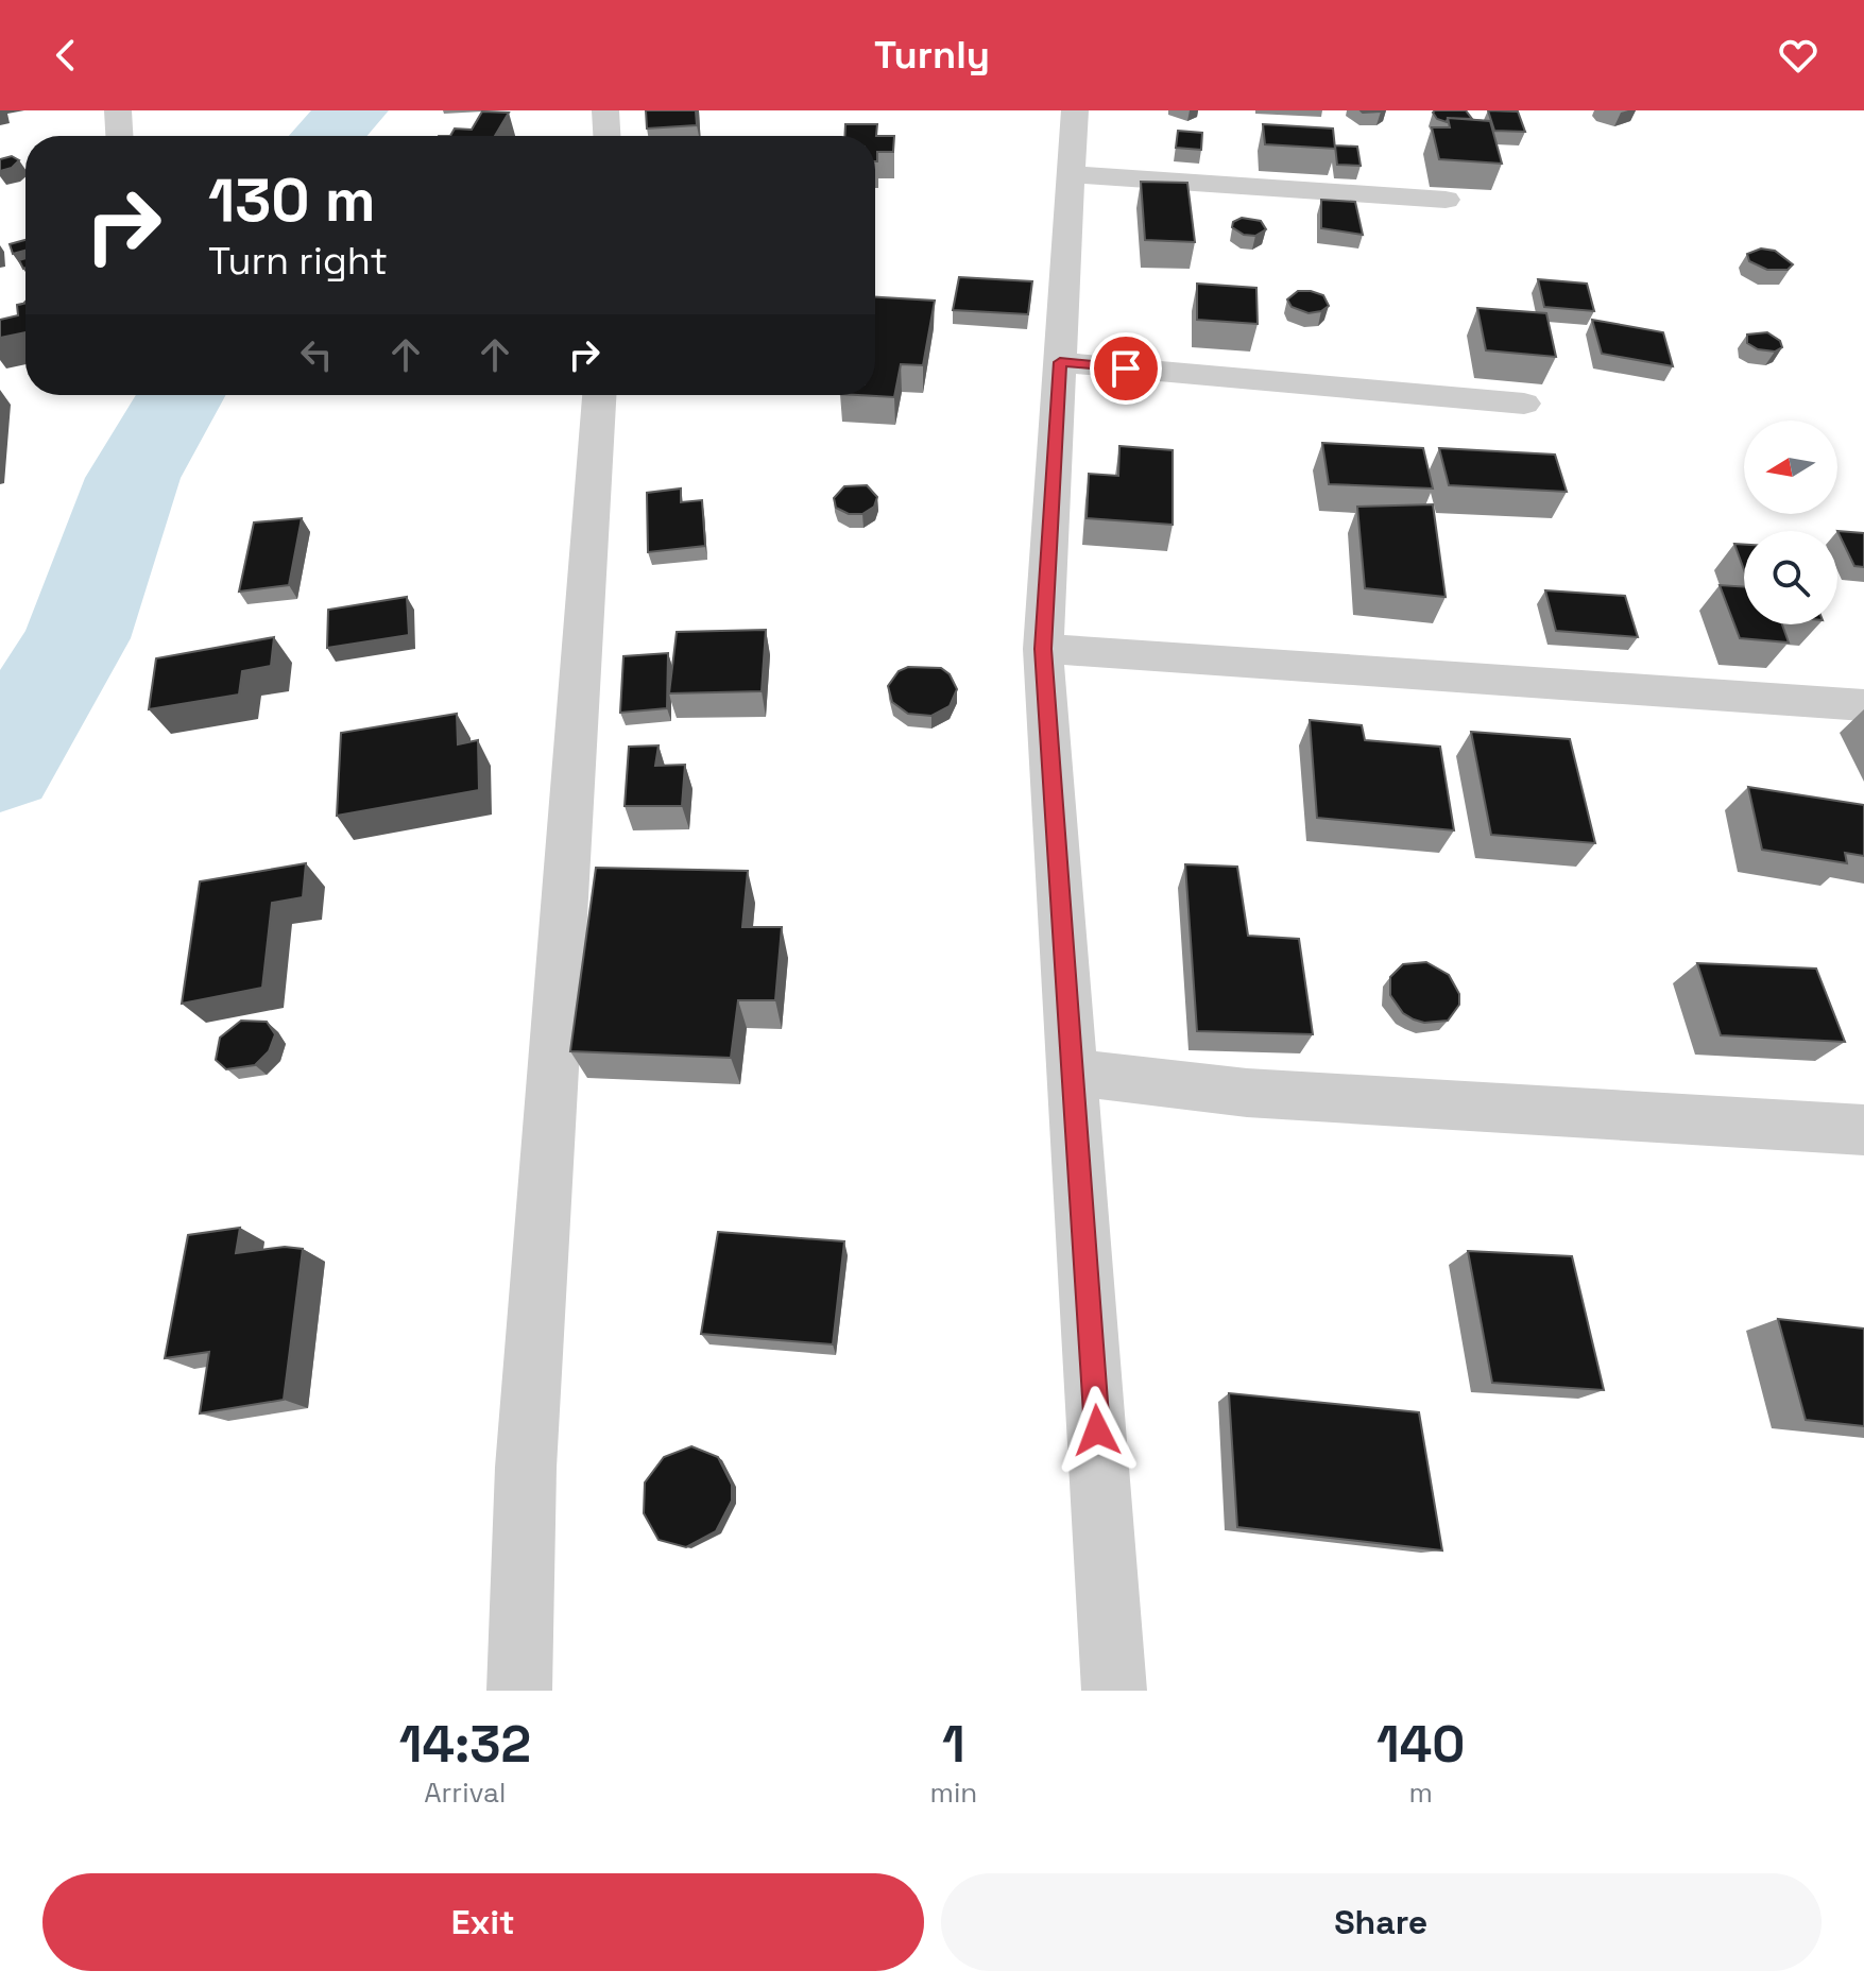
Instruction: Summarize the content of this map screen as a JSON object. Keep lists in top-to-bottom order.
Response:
{
  "north": "left",
  "page": {
    "header": "Turnly",
    "turn": ["130 m", "Turn right"],
    "eta": [
      "14:32",
      "Arrival",
      "1",
      "min",
      "140",
      "m"
    ],
    "buttons": ["Exit", "Share"]
  }
}
